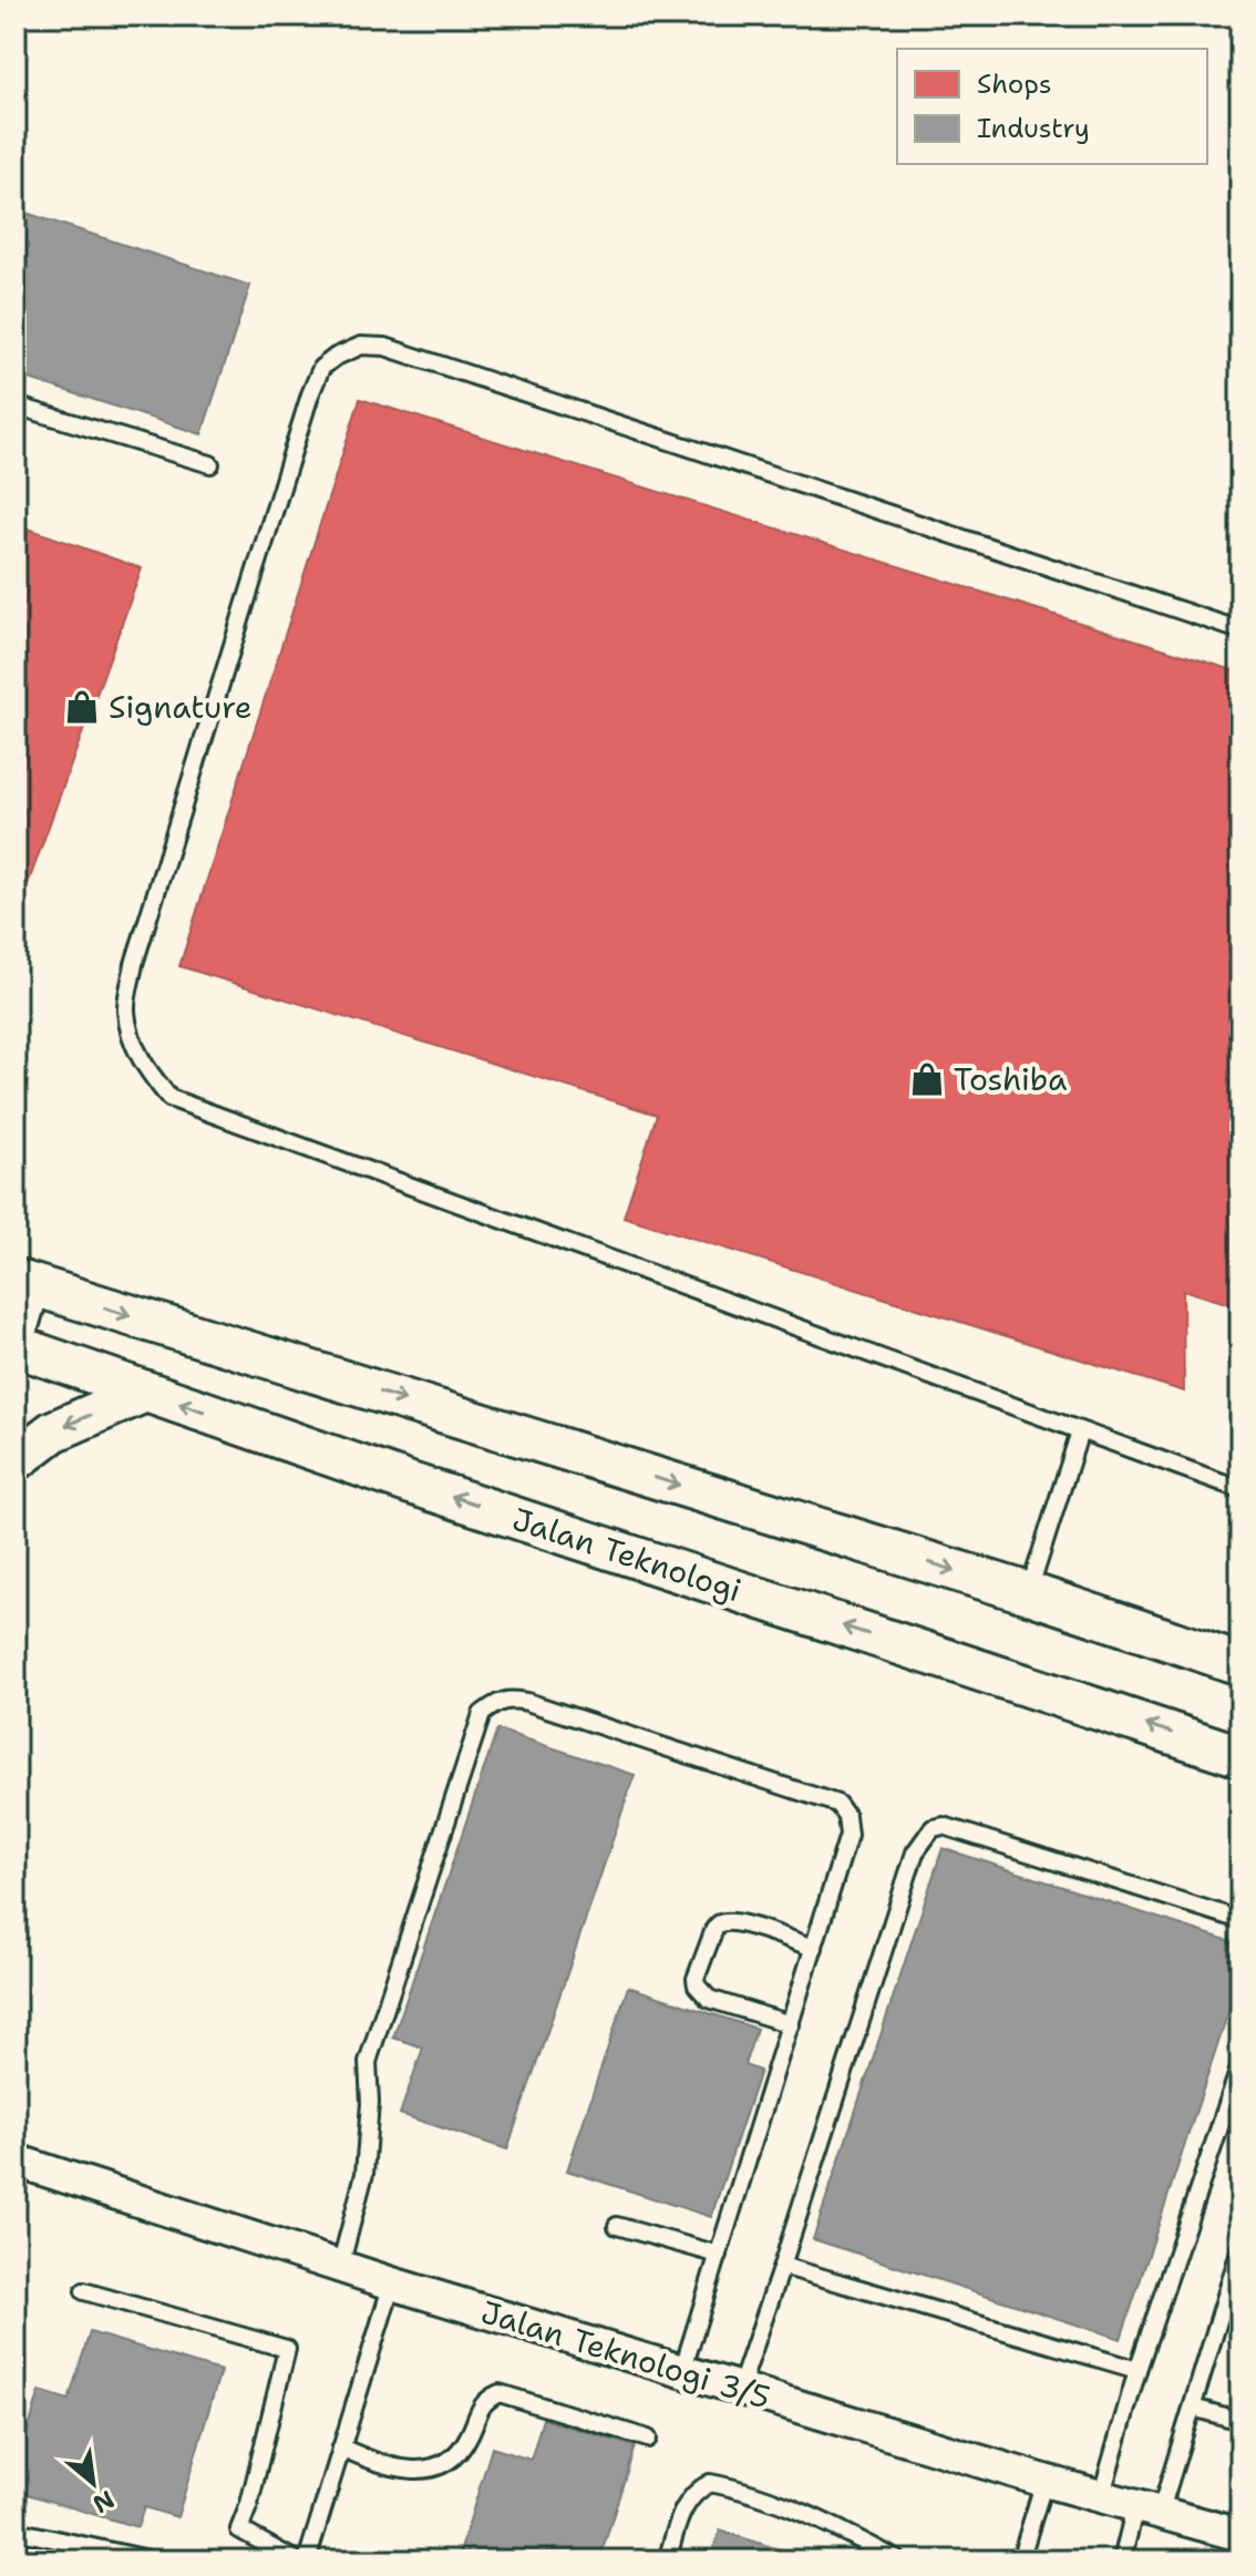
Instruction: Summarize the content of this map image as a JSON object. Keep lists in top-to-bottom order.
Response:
{
  "streets": {
    "street": ["Jalan Teknologi", "Jalan Teknologi 3/5"]
  },
  "places": {
    "shop": ["Signature", "Toshiba"]
  },
  "legend": ["Shops", "Industry"],
  "north": "bottom right"
}
